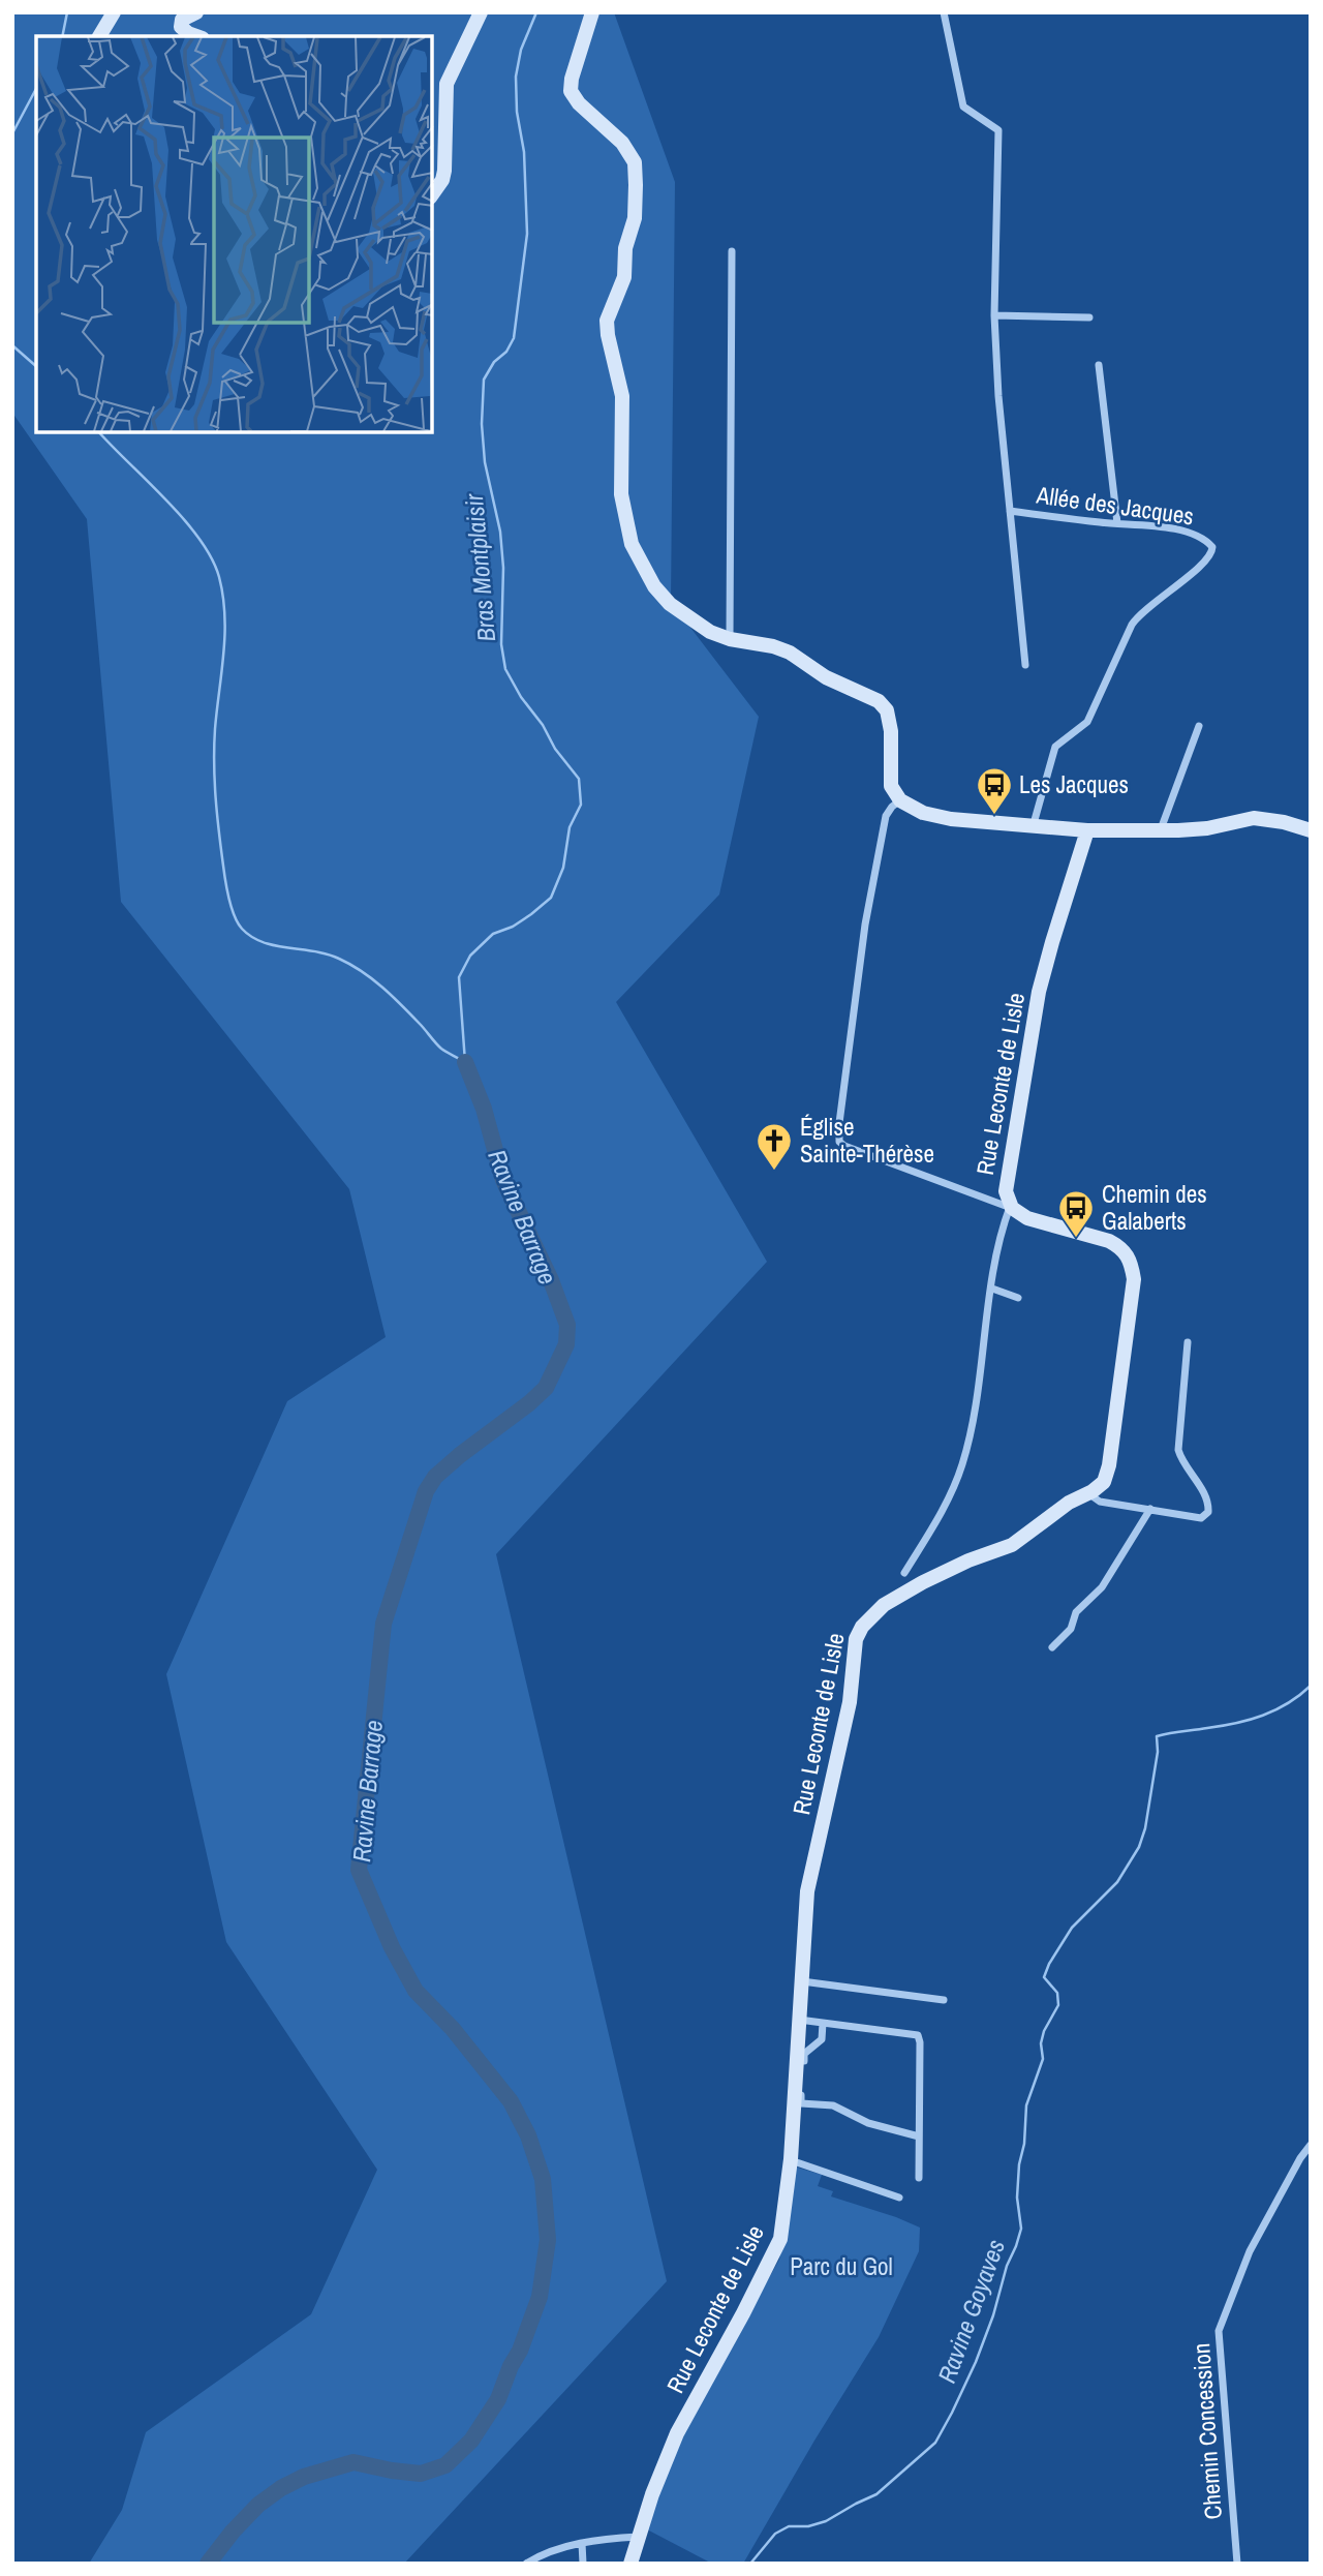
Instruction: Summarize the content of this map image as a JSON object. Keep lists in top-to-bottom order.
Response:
{
  "streets": {
    "main road": ["Rue Leconte de Lisle"],
    "street": ["Allée des Jacques", "Chemin Concession"]
  },
  "water": ["Bras Montplaisir", "Ravine Barrage", "Ravine Goyaves"],
  "parks": ["Parc du Gol"],
  "places": {
    "bus stop": ["Les Jacques", "Chemin des Galaberts"],
    "church": ["Église Sainte-Thérèse"]
  }
}
